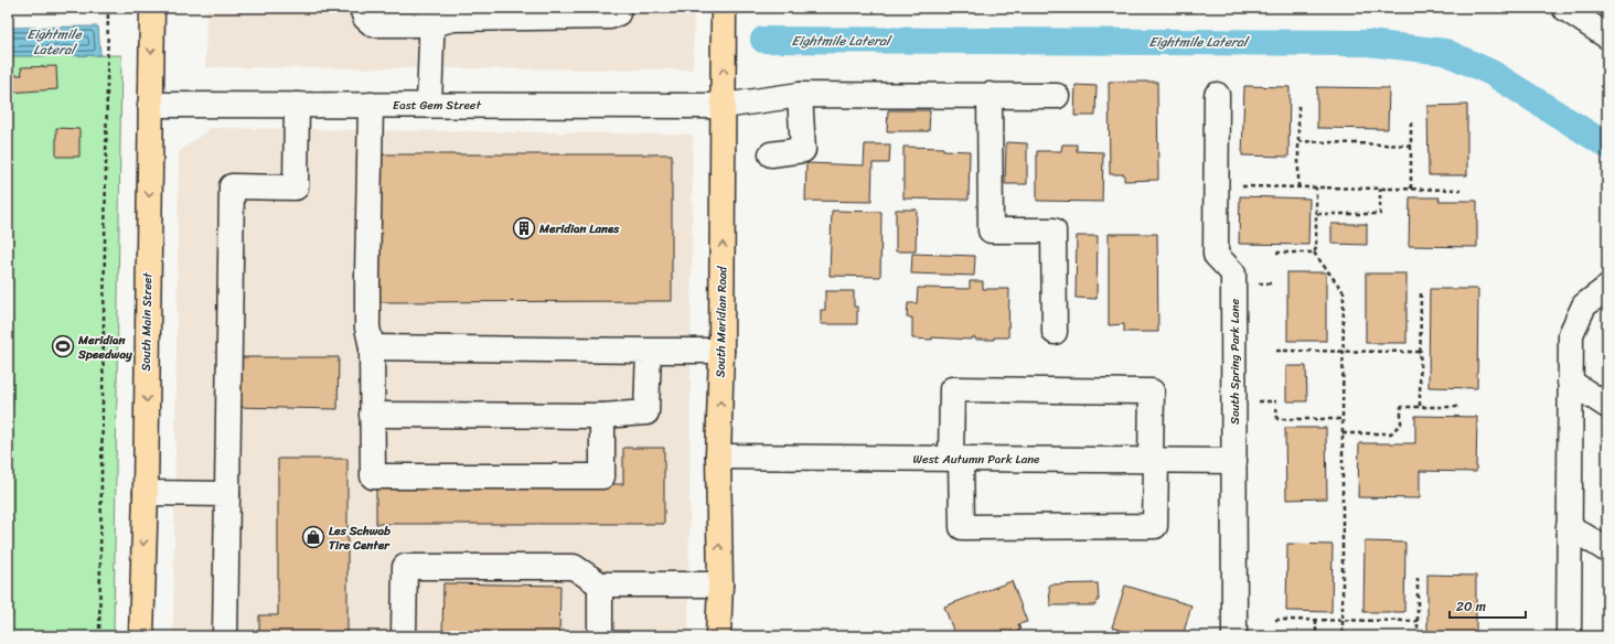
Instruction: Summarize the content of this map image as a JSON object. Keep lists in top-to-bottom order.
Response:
{
  "streets": {
    "main road": ["South Main Street", "South Meridian Road"],
    "street": ["East Gem Street", "South Spring Park Lane", "West Autumn Park Lane"]
  },
  "crossings": [
    ["East Gem Street", "South Main Street"],
    ["East Gem Street", "South Meridian Road"],
    ["South Meridian Road", "West Autumn Park Lane"],
    ["South Spring Park Lane", "West Autumn Park Lane"]
  ],
  "one_way": ["South Main Street", "South Meridian Road"],
  "water": ["Eightmile Lateral"],
  "places": {
    "building": ["Meridian Lanes"],
    "sports": ["Meridian Speedway"],
    "shop": ["Les Schwab Tire Center"]
  },
  "scale_bar": "20 m"
}
